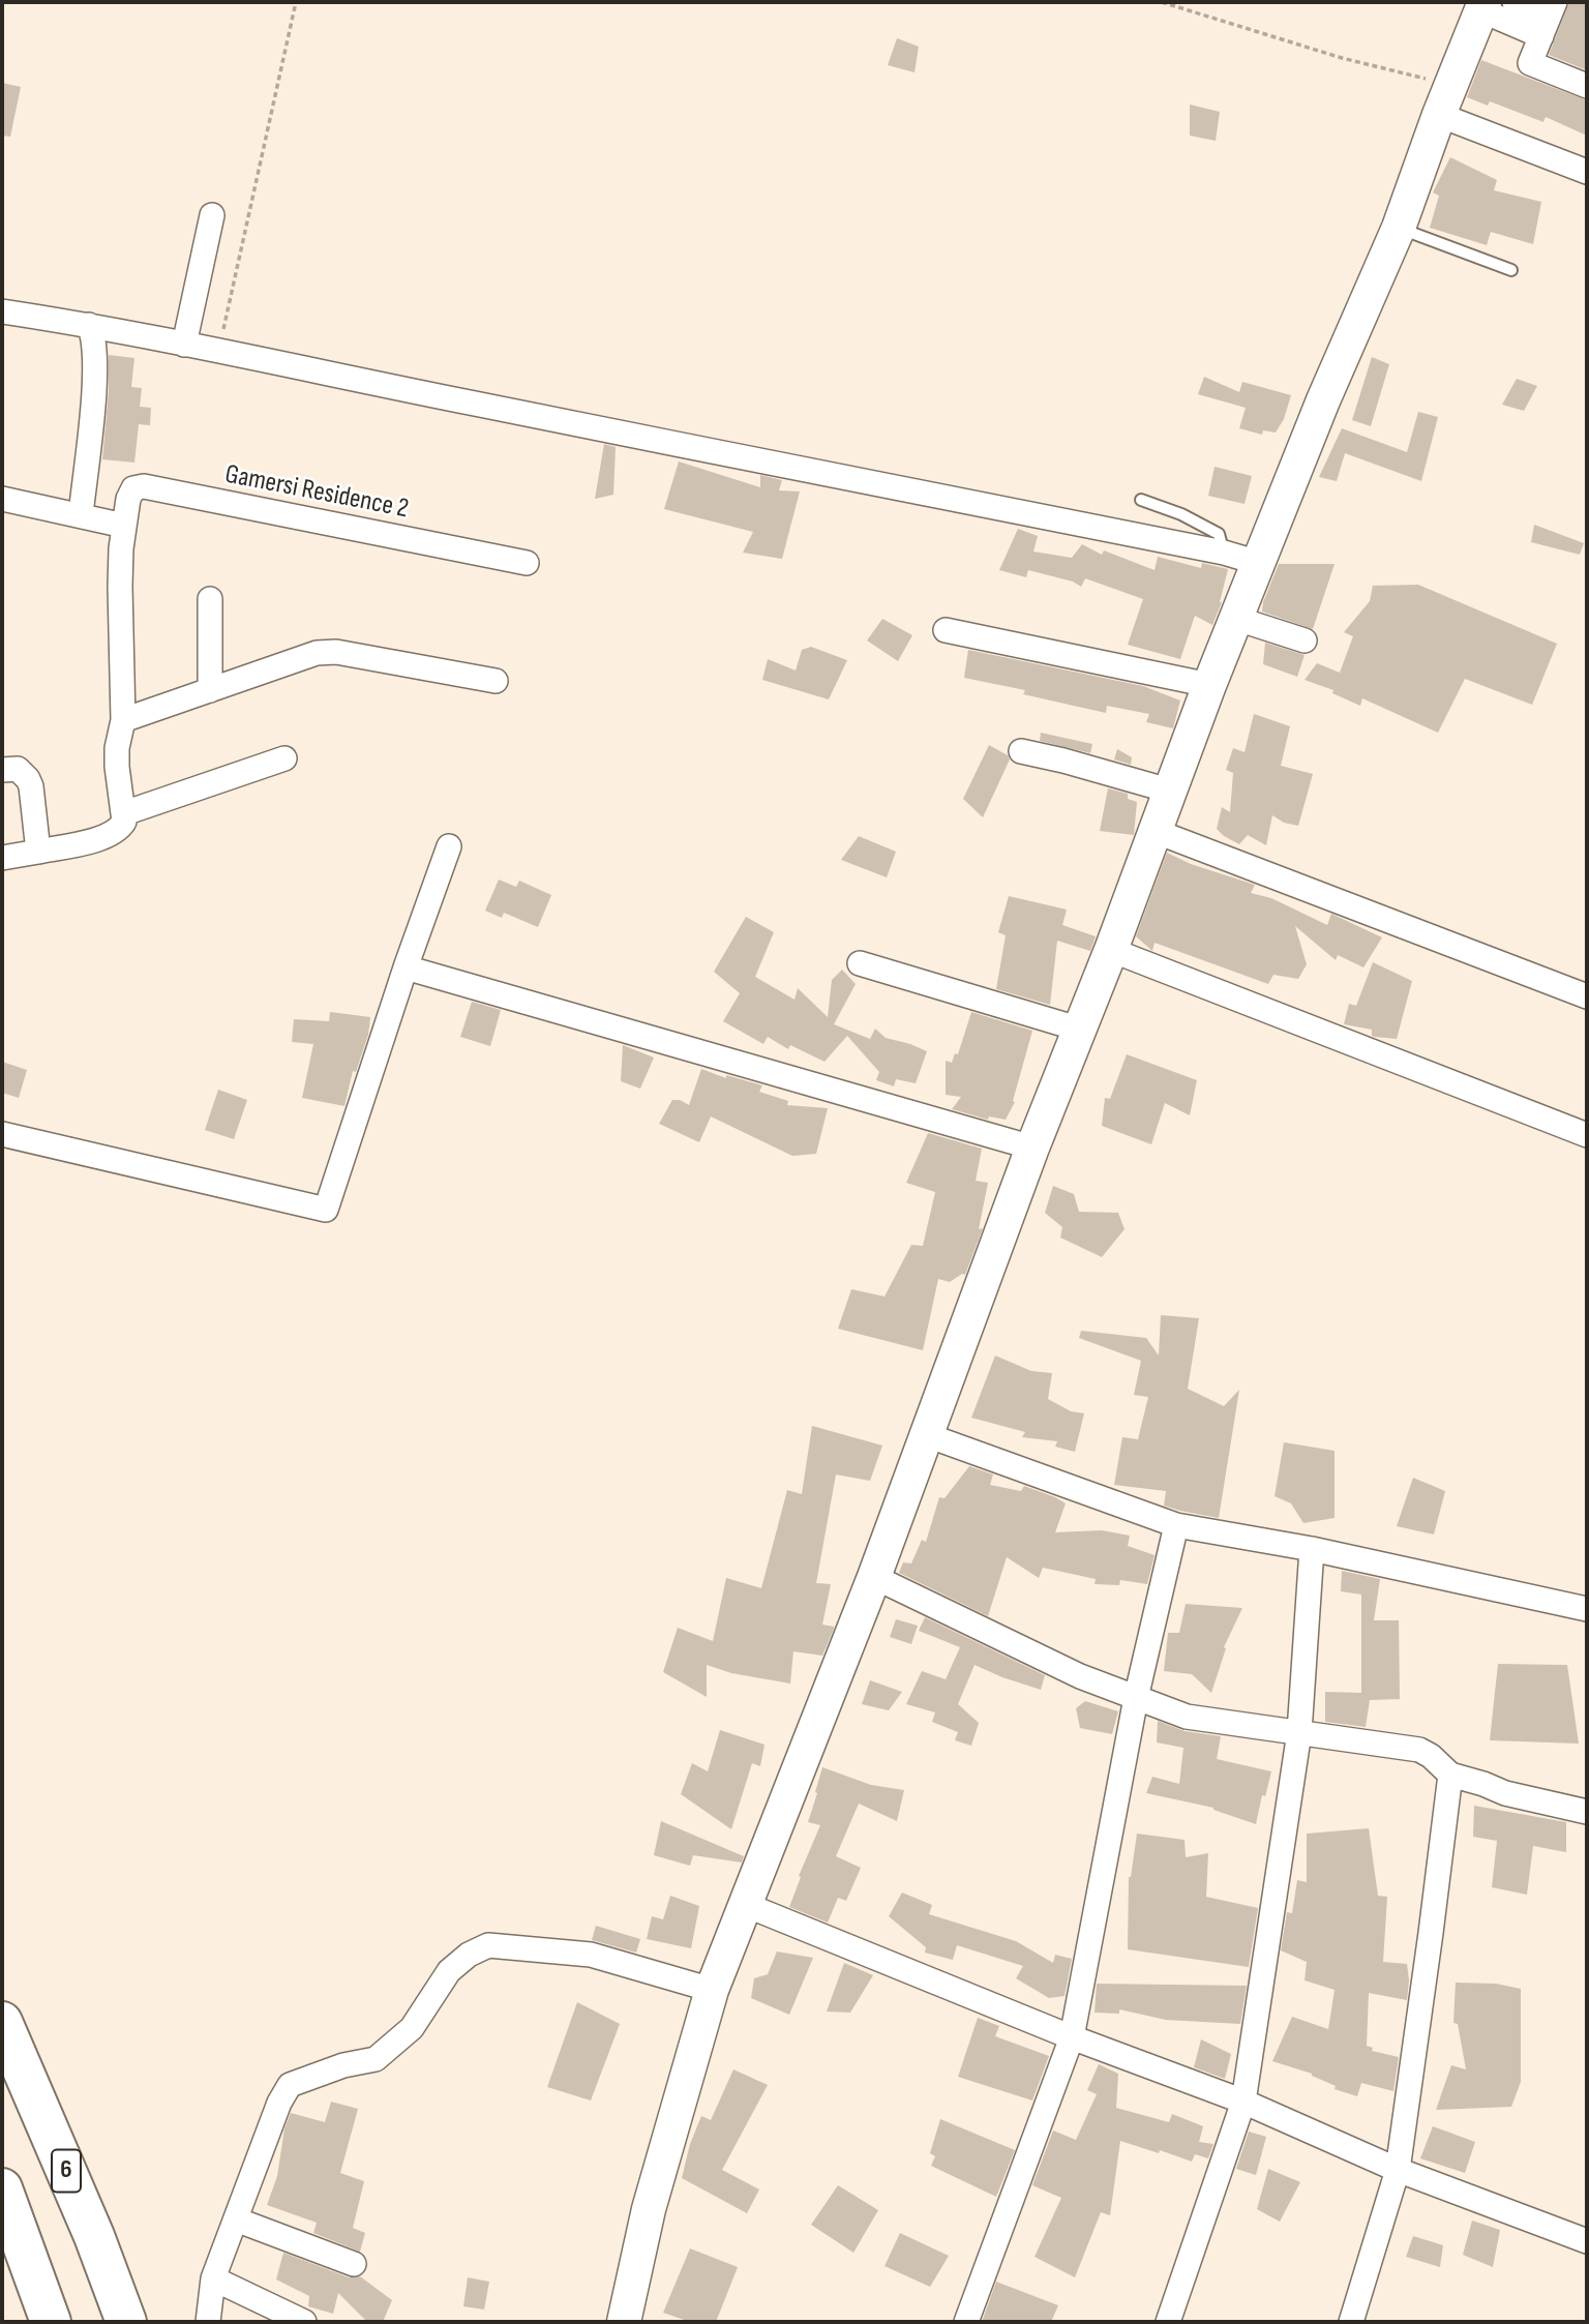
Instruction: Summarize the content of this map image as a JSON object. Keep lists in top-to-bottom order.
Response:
{
  "streets": {
    "highway": ["6"],
    "street": ["Gamersi Residence 2"]
  }
}
